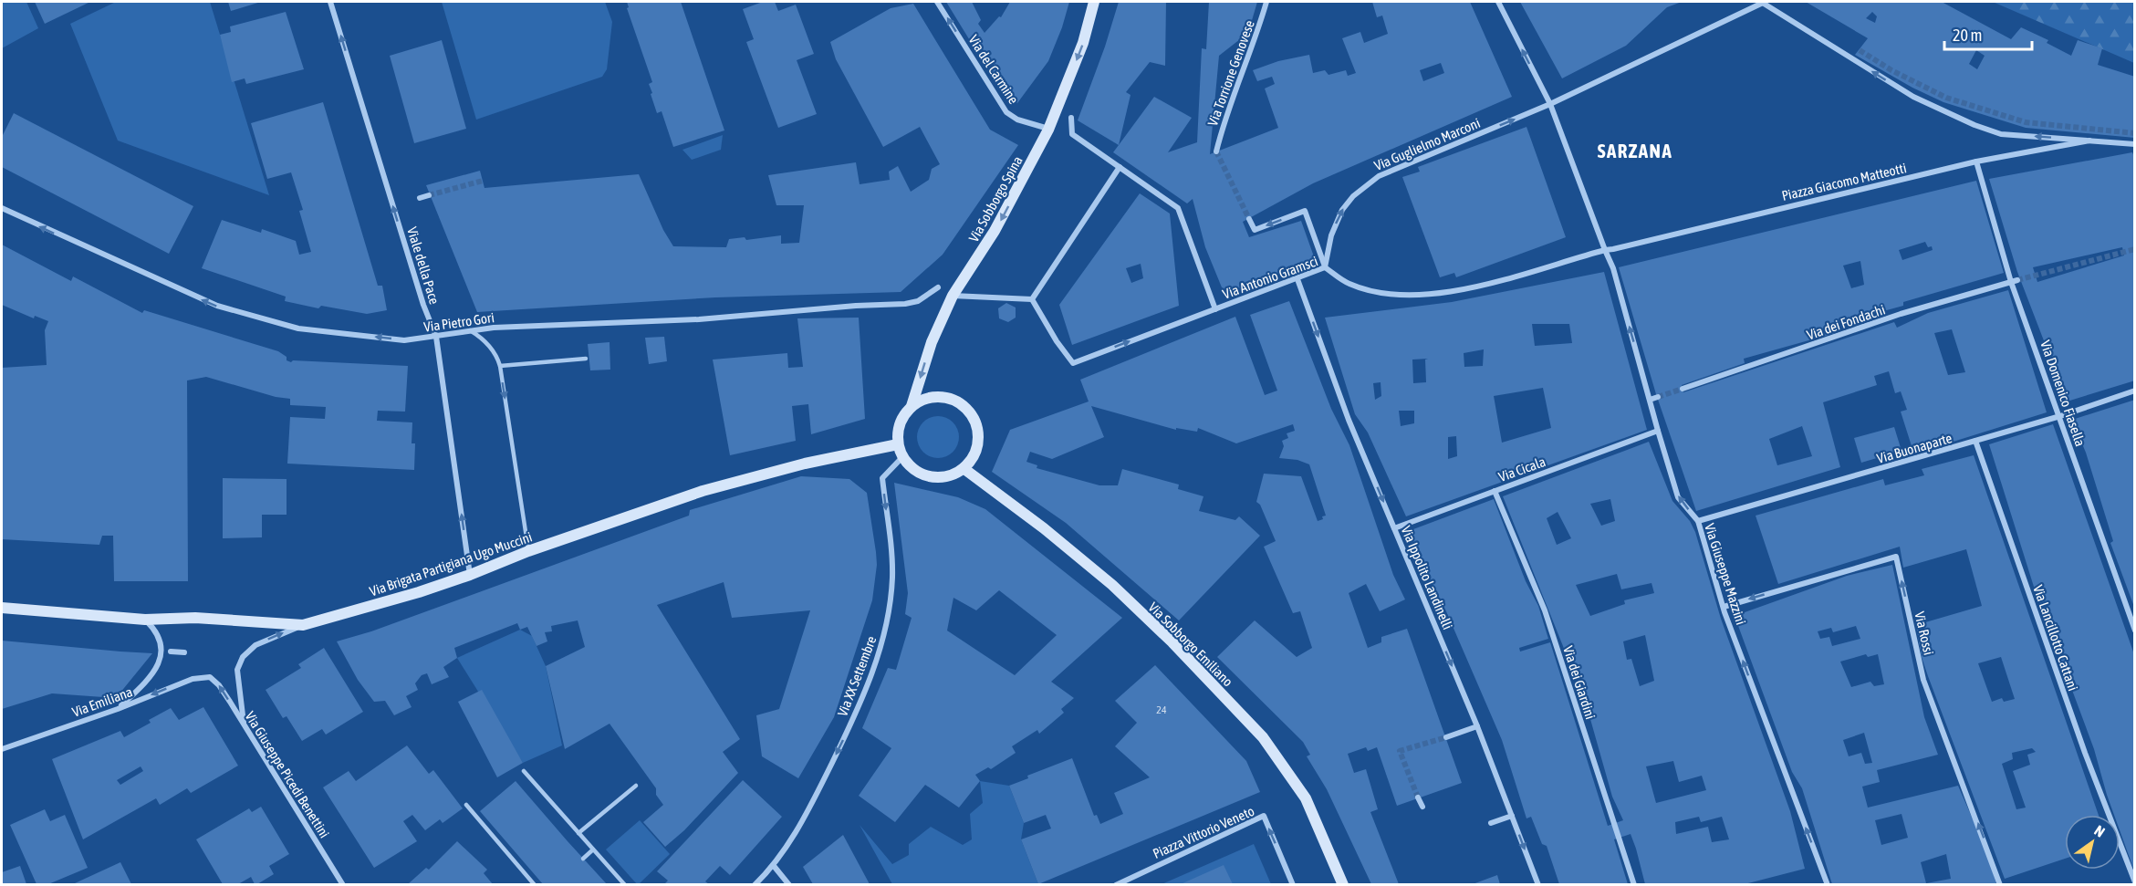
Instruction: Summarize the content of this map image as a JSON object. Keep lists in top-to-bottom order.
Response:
{
  "streets": {
    "main road": ["Via Sobborgo Spina", "Via Brigata Partigiana Ugo Muccini", "Via Sobborgo Emiliano"],
    "street": [
      "Via del Carmine",
      "Via Torrione Genovese",
      "Via Guglielmo Marconi",
      "Piazza Giacomo Matteotti",
      "Viale della Pace",
      "Via Antonio Gramsci",
      "Via Pietro Gori",
      "Via dei Fondachi",
      "Via Domenico Fiasella",
      "Via Buonaparte",
      "Via Cicala",
      "Via Giuseppe Mazzini",
      "Via Ippolito Landinelli",
      "Via Rossi",
      "Via Lancillotto Cattani",
      "Via XX Settembre",
      "Via dei Giardini",
      "Via Emiliana",
      "Via Giuseppe Picedi Benettini",
      "Piazza Vittorio Veneto"
    ]
  },
  "crossings": [
    ["Via del Carmine", "Via Sobborgo Spina"],
    ["Via Guglielmo Marconi", "Piazza Giacomo Matteotti"],
    ["Via Guglielmo Marconi", "Via Antonio Gramsci"],
    ["Piazza Giacomo Matteotti", "Via Antonio Gramsci"],
    ["Piazza Giacomo Matteotti", "Via Domenico Fiasella"],
    ["Piazza Giacomo Matteotti", "Via Giuseppe Mazzini"],
    ["Via Sobborgo Spina", "Via Brigata Partigiana Ugo Muccini"],
    ["Via Sobborgo Spina", "Via Sobborgo Emiliano"],
    ["Via Sobborgo Spina", "Via XX Settembre"],
    ["Viale della Pace", "Via Pietro Gori"],
    ["Viale della Pace", "Via Brigata Partigiana Ugo Muccini"],
    ["Via Antonio Gramsci", "Via Giuseppe Mazzini"],
    ["Via Antonio Gramsci", "Via Ippolito Landinelli"],
    ["Via dei Fondachi", "Via Domenico Fiasella"],
    ["Via Domenico Fiasella", "Via Buonaparte"],
    ["Via Buonaparte", "Via Giuseppe Mazzini"],
    ["Via Buonaparte", "Via Lancillotto Cattani"],
    ["Via Cicala", "Via Giuseppe Mazzini"],
    ["Via Cicala", "Via Ippolito Landinelli"],
    ["Via Cicala", "Via dei Giardini"],
    ["Via Brigata Partigiana Ugo Muccini", "Via Sobborgo Emiliano"],
    ["Via Brigata Partigiana Ugo Muccini", "Via XX Settembre"],
    ["Via Giuseppe Mazzini", "Via Rossi"],
    ["Via Sobborgo Emiliano", "Via XX Settembre"],
    ["Via Emiliana", "Via Giuseppe Picedi Benettini"]
  ],
  "one_way": [
    "Via del Carmine",
    "Via Guglielmo Marconi",
    "Via Sobborgo Spina",
    "Viale della Pace",
    "Via Pietro Gori",
    "Via Giuseppe Mazzini",
    "Via Ippolito Landinelli",
    "Via XX Settembre",
    "Via Emiliana"
  ],
  "districts": ["SARZANA"],
  "house_numbers": ["24"],
  "scale_bar": "20 m",
  "north": "top right"
}
